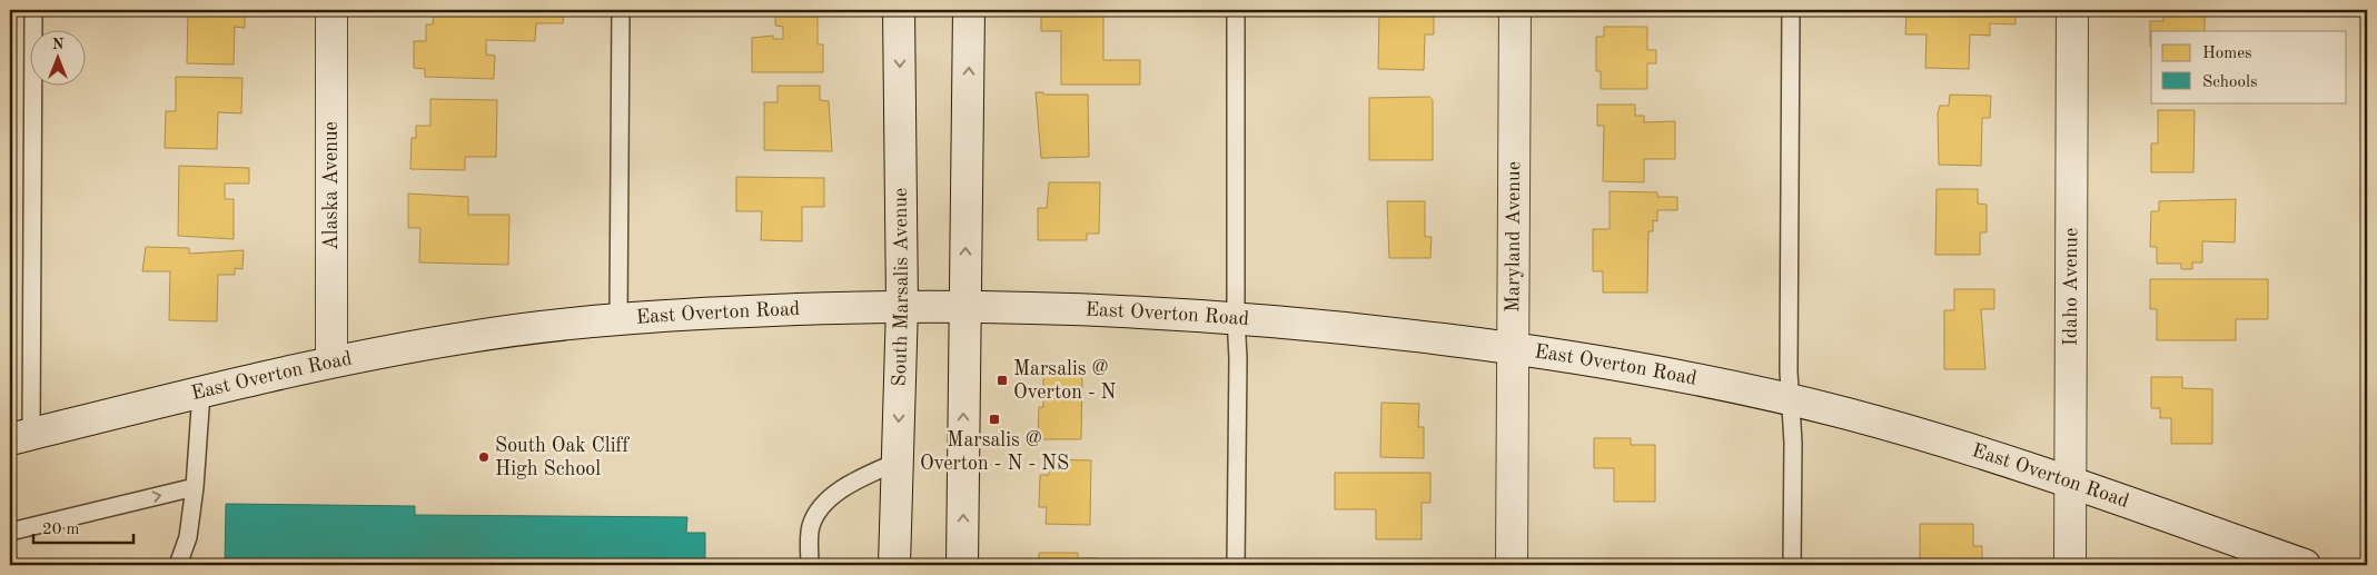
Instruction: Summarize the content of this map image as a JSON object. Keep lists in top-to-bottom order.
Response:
{
  "streets": {
    "street": [
      "Alaska Avenue",
      "Maryland Avenue",
      "South Marsalis Avenue",
      "Idaho Avenue",
      "East Overton Road"
    ]
  },
  "crossings": [
    ["Alaska Avenue", "East Overton Road"],
    ["Maryland Avenue", "East Overton Road"],
    ["South Marsalis Avenue", "East Overton Road"],
    ["Idaho Avenue", "East Overton Road"]
  ],
  "places": {
    "transit": ["Marsalis @ Overton - N", "Marsalis @ Overton - N - NS"],
    "other": ["South Oak Cliff High School"]
  },
  "legend": ["Homes", "Schools"],
  "scale_bar": "20 m",
  "north": "top"
}
